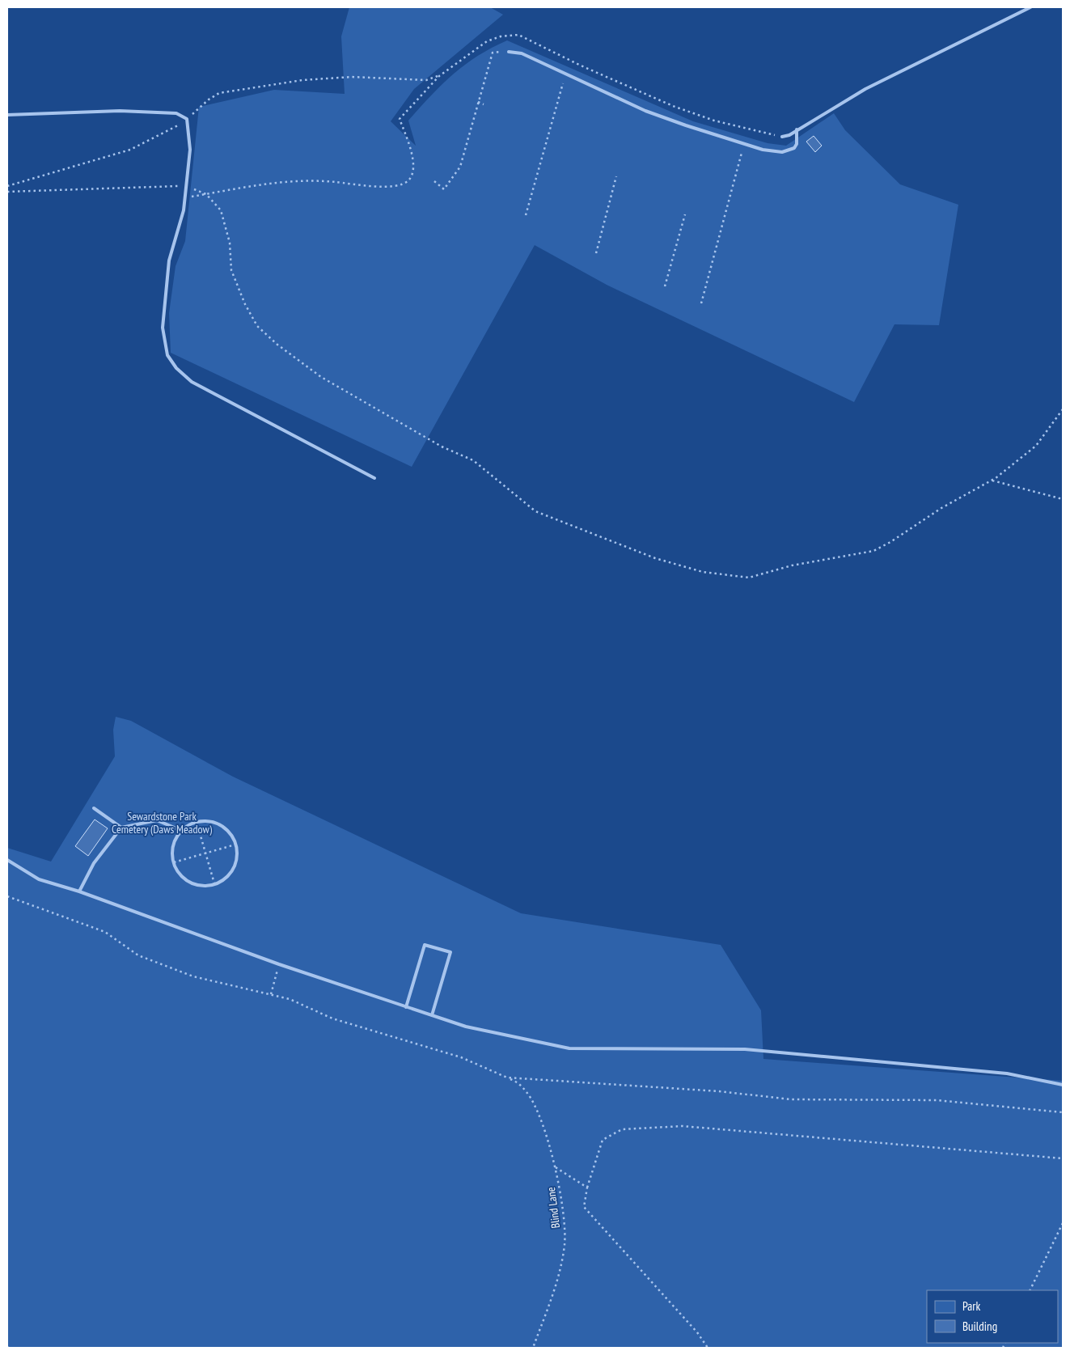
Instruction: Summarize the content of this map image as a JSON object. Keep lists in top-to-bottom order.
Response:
{
  "streets": {
    "path": ["Blind Lane"]
  },
  "parks": ["Sewardstone Park Cemetery (Daws Meadow)"],
  "legend": ["Park", "Building"]
}
